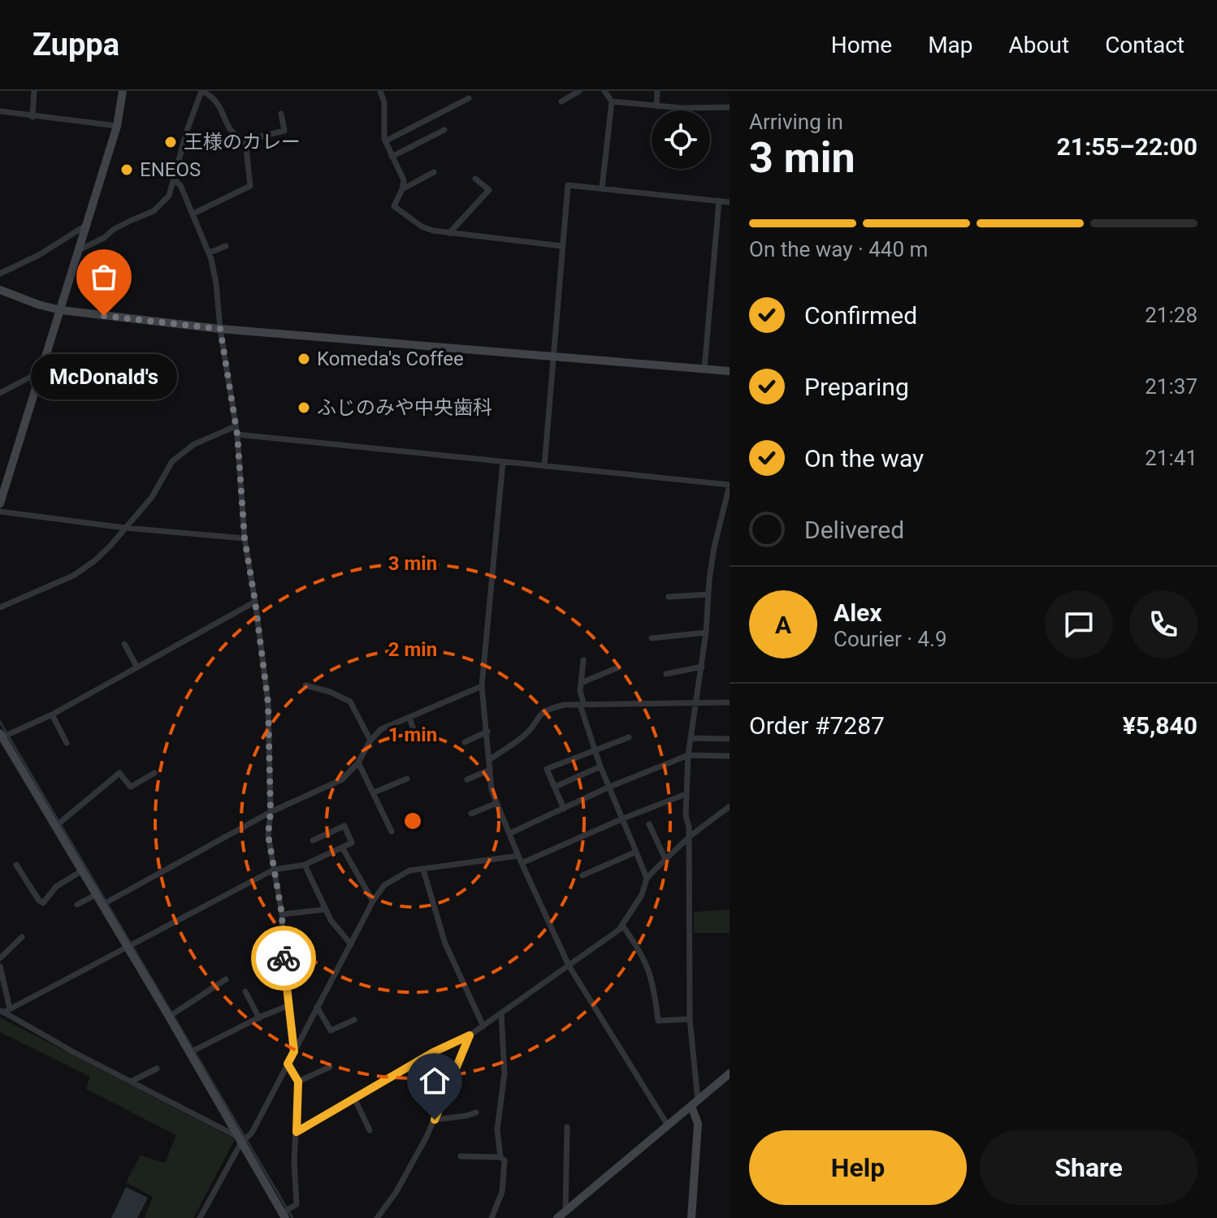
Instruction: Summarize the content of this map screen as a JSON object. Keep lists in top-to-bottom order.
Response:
{
  "places": [
    "王様のカレー",
    "ENEOS",
    "McDonald's",
    "Komeda's Coffee",
    "ふじのみや中央歯科"
  ],
  "page": {
    "header": "Zuppa",
    "nav": [
      "Home",
      "Map",
      "About",
      "Contact"
    ],
    "heading": ["3 min", "Arriving in", "21:55–22:00"],
    "panel": [
      "Alex",
      "Courier · 4.9",
      "Order #7287",
      "¥5,840"
    ],
    "bar": "On the way · 440 m",
    "list": [
      ["Confirmed", "21:28"],
      ["Preparing", "21:37"],
      ["On the way", "21:41"],
      "Delivered"
    ],
    "bubble": "McDonald's",
    "round": "A",
    "buttons": ["Help", "Share"]
  },
  "rings": ["3 min", "2 min", "1 min"]
}
